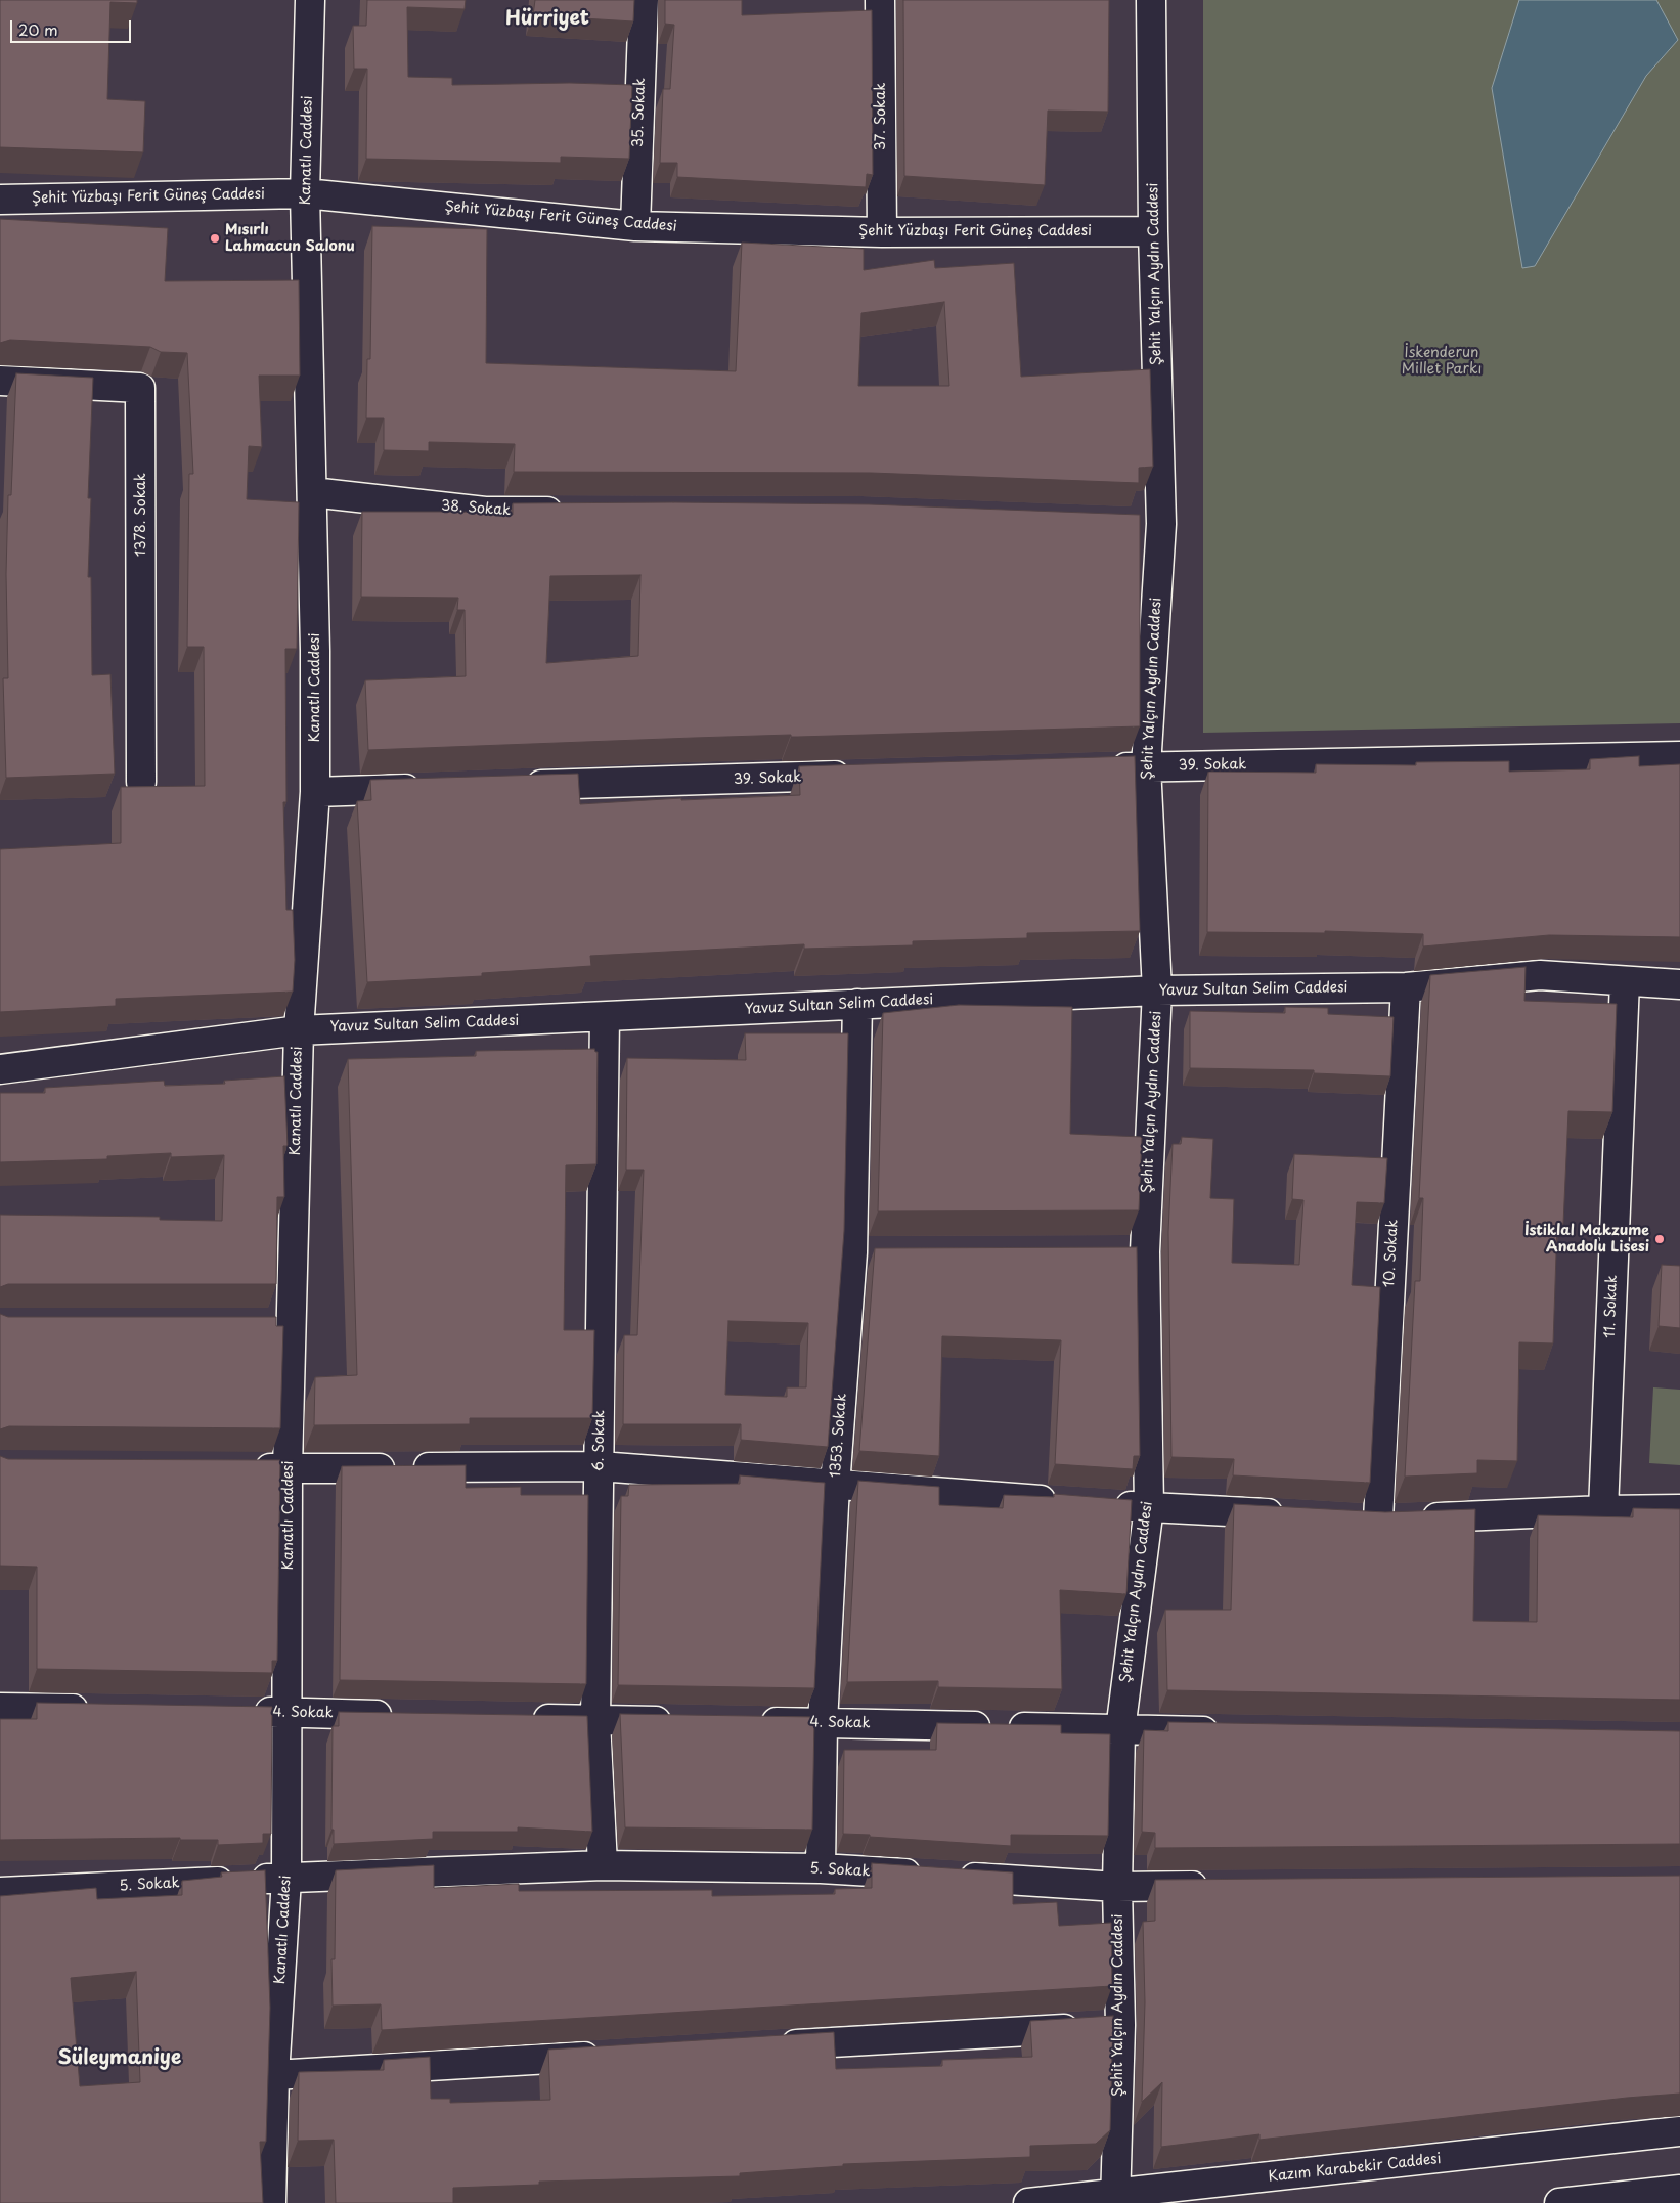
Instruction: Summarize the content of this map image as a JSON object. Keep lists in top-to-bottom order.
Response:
{
  "streets": {
    "street": [
      "35. Sokak",
      "37. Sokak",
      "Kanatlı Caddesi",
      "Şehit Yüzbaşı Ferit Güneş Caddesi",
      "Şehit Yalçın Aydın Caddesi",
      "38. Sokak",
      "1378. Sokak",
      "39. Sokak",
      "Yavuz Sultan Selim Caddesi",
      "10. Sokak",
      "11. Sokak",
      "1353. Sokak",
      "6. Sokak",
      "4. Sokak",
      "5. Sokak",
      "Kazım Karabekir Caddesi"
    ]
  },
  "crossings": [
    ["35. Sokak", "Şehit Yüzbaşı Ferit Güneş Caddesi"],
    ["37. Sokak", "Şehit Yüzbaşı Ferit Güneş Caddesi"],
    ["Kanatlı Caddesi", "Şehit Yüzbaşı Ferit Güneş Caddesi"],
    ["Kanatlı Caddesi", "38. Sokak"],
    ["Kanatlı Caddesi", "Yavuz Sultan Selim Caddesi"],
    ["Kanatlı Caddesi", "4. Sokak"],
    ["Kanatlı Caddesi", "5. Sokak"],
    ["Şehit Yüzbaşı Ferit Güneş Caddesi", "Şehit Yalçın Aydın Caddesi"],
    ["Şehit Yalçın Aydın Caddesi", "39. Sokak"],
    ["Şehit Yalçın Aydın Caddesi", "Yavuz Sultan Selim Caddesi"],
    ["Şehit Yalçın Aydın Caddesi", "4. Sokak"],
    ["Şehit Yalçın Aydın Caddesi", "5. Sokak"],
    ["Şehit Yalçın Aydın Caddesi", "Kazım Karabekir Caddesi"],
    ["Yavuz Sultan Selim Caddesi", "10. Sokak"],
    ["Yavuz Sultan Selim Caddesi", "11. Sokak"],
    ["Yavuz Sultan Selim Caddesi", "1353. Sokak"],
    ["Yavuz Sultan Selim Caddesi", "6. Sokak"],
    ["1353. Sokak", "4. Sokak"],
    ["1353. Sokak", "5. Sokak"],
    ["6. Sokak", "5. Sokak"]
  ],
  "districts": ["Hürriyet", "Süleymaniye"],
  "parks": ["İskenderun Millet Parkı"],
  "places": ["Mısırlı Lahmacun Salonu", "İstiklal Makzume Anadolu Lisesi"],
  "scale_bar": "20 m"
}
